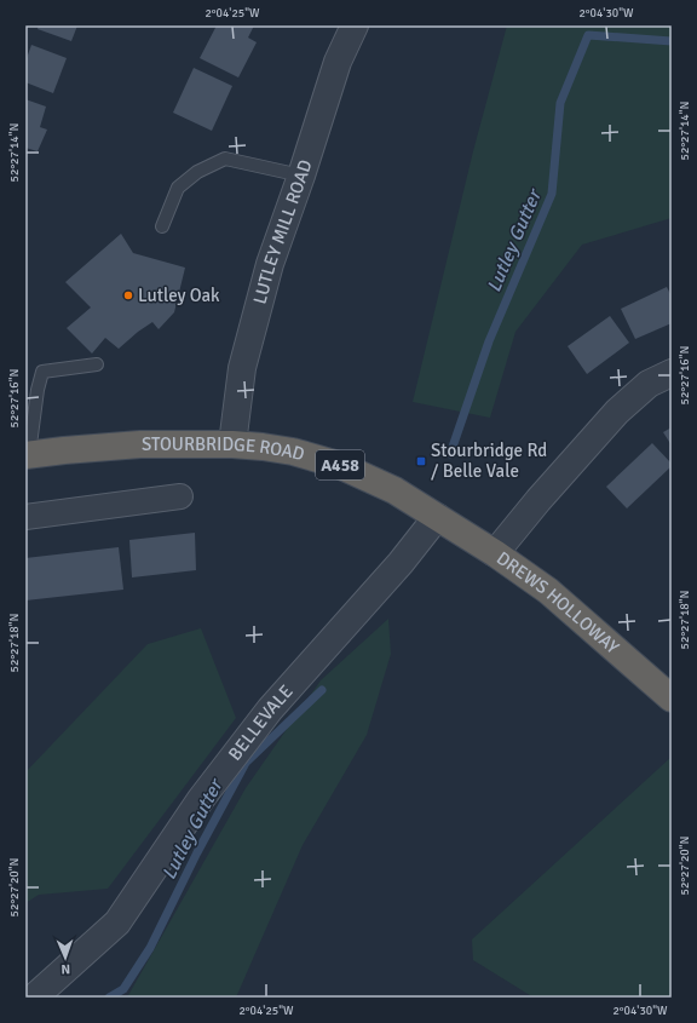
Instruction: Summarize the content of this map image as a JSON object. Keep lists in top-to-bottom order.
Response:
{
  "streets": {
    "highway": ["STOURBRIDGE ROAD", "A458", "DREWS HOLLOWAY"],
    "street": ["LUTLEY MILL ROAD", "BELLEVALE"]
  },
  "crossings": [
    ["LUTLEY MILL ROAD", "STOURBRIDGE ROAD"],
    ["STOURBRIDGE ROAD", "DREWS HOLLOWAY"],
    ["STOURBRIDGE ROAD", "BELLEVALE"],
    ["DREWS HOLLOWAY", "BELLEVALE"]
  ],
  "water": ["Lutley Gutter"],
  "places": {
    "other": ["Lutley Oak"],
    "transit": ["Stourbridge Rd / Belle Vale"]
  },
  "north": "bottom",
  "coordinates": [
    "2°04'25\"W",
    "2°04'30\"W",
    "52°27'14\"N",
    "52°27'16\"N",
    "52°27'18\"N",
    "52°27'20\"N"
  ]
}
